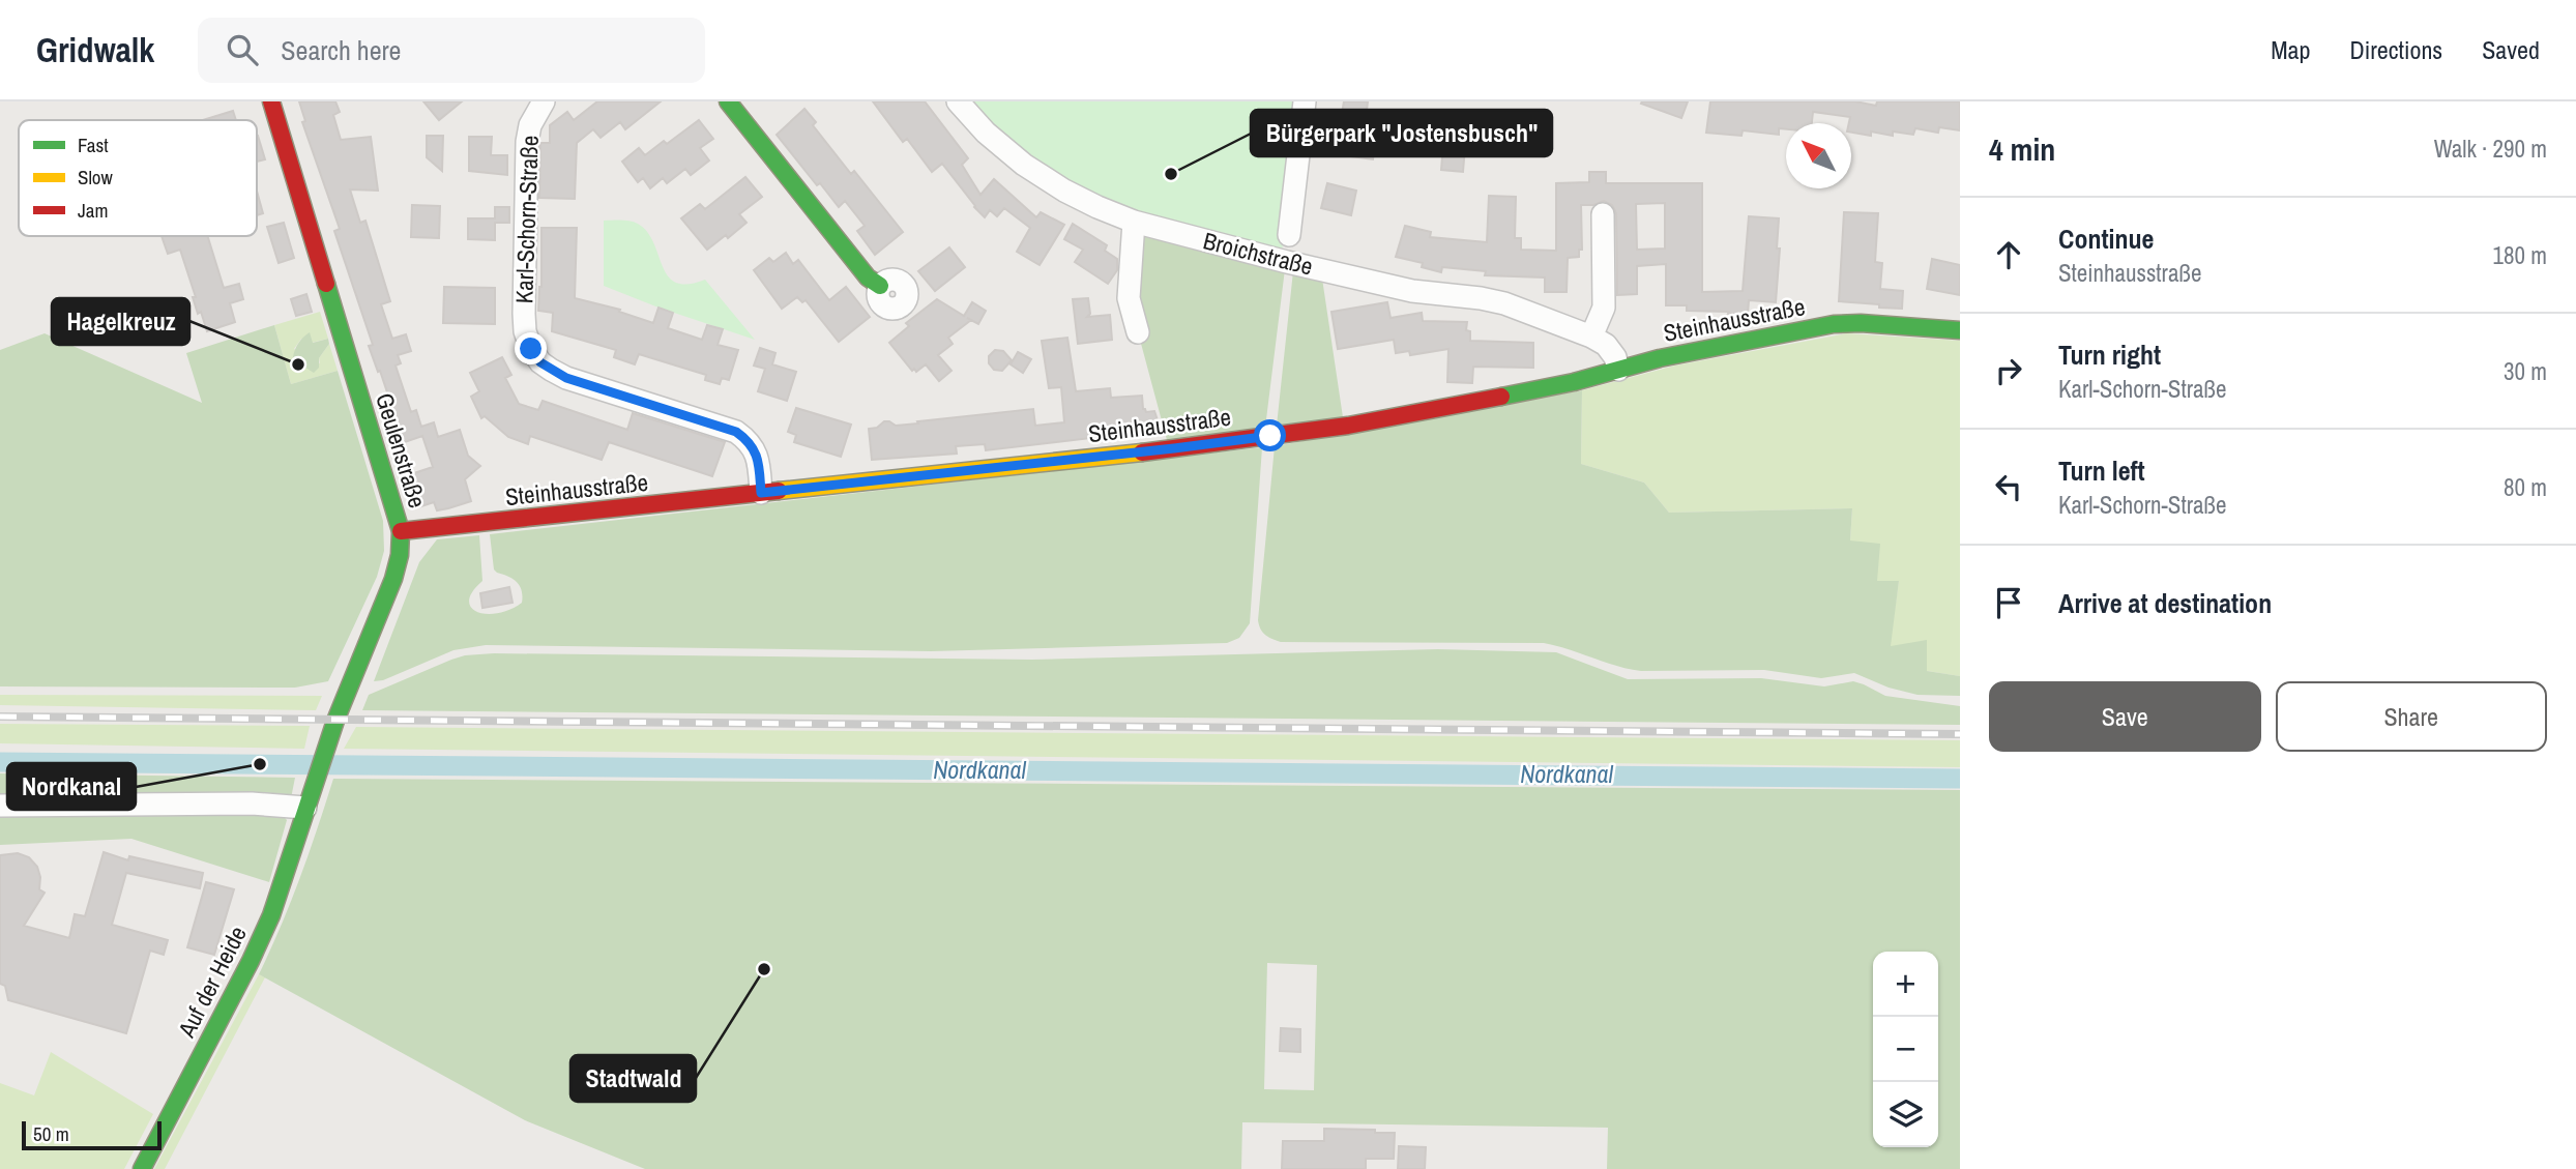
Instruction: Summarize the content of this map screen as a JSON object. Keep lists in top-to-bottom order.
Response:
{
  "streets": {
    "street": [
      "Karl-Schorn-Straße",
      "Broichstraße",
      "Steinhausstraße",
      "Geulenstraße",
      "Auf der Heide"
    ]
  },
  "crossings": [
    ["Karl-Schorn-Straße", "Steinhausstraße"],
    ["Broichstraße", "Steinhausstraße"],
    ["Steinhausstraße", "Geulenstraße"],
    ["Geulenstraße", "Auf der Heide"]
  ],
  "water": ["Nordkanal"],
  "places": [
    "Bürgerpark \"Jostensbusch\"",
    "Hagelkreuz",
    "Nordkanal",
    "Stadtwald"
  ],
  "legend": ["Fast", "Slow", "Jam"],
  "scale_bar": "50 m",
  "north": "top left",
  "page": {
    "header": "Gridwalk",
    "search": "Search here",
    "nav": ["Map", "Directions", "Saved"],
    "heading": ["4 min", "Walk · 290 m"],
    "list": [
      ["Continue", "Steinhausstraße", "180 m"],
      ["Turn right", "Karl-Schorn-Straße", "30 m"],
      ["Turn left", "Karl-Schorn-Straße", "80 m"],
      "Arrive at destination"
    ],
    "buttons": ["Save", "Share"],
    "map_buttons": ["+", "−"],
    "scale": "50 m"
  }
}
